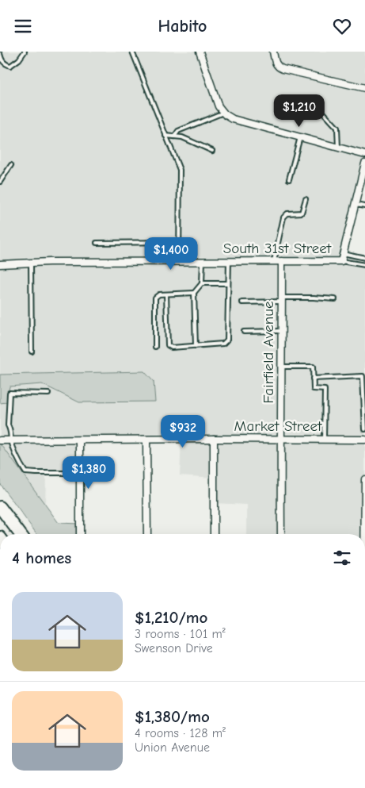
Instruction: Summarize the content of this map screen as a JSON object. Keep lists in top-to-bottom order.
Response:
{
  "streets": {
    "street": ["South 31st Street", "Fairfield Avenue", "Market Street"]
  },
  "crossings": [
    ["South 31st Street", "Fairfield Avenue"],
    ["Fairfield Avenue", "Market Street"]
  ],
  "page": {
    "header": "Habito",
    "price": [
      "$1,210",
      "$1,400",
      "$932",
      "$1,380"
    ],
    "heading": "4 homes",
    "list": [
      {
        "name": "$1,210/mo",
        "note": "3 rooms · 101 m² · Swenson Drive"
      },
      {
        "name": "$1,380/mo",
        "note": "4 rooms · 128 m² · Union Avenue"
      }
    ]
  }
}
